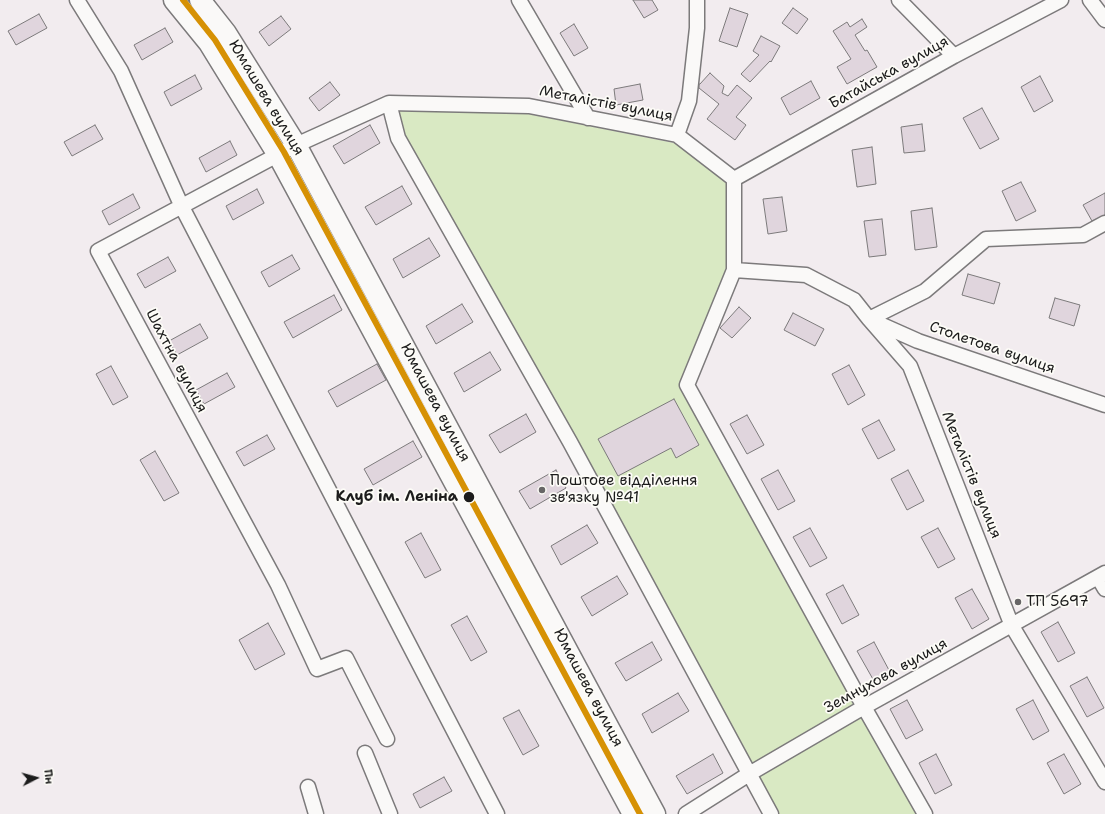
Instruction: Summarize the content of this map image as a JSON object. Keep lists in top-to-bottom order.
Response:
{
  "streets": {
    "main road": ["Юмашева вулиця"],
    "street": [
      "Батайська вулиця",
      "Металістів вулиця",
      "Столетова вулиця",
      "Шахтна вулиця",
      "Земнухова вулиця"
    ]
  },
  "crossings": [
    ["Батайська вулиця", "Металістів вулиця"],
    ["Юмашева вулиця", "Шахтна вулиця"],
    ["Металістів вулиця", "Столетова вулиця"],
    ["Металістів вулиця", "Шахтна вулиця"],
    ["Металістів вулиця", "Земнухова вулиця"]
  ],
  "places": ["Поштове відділення зв'язку №41", "Клуб ім. Леніна", "ТП 5697"],
  "north": "right"
}
